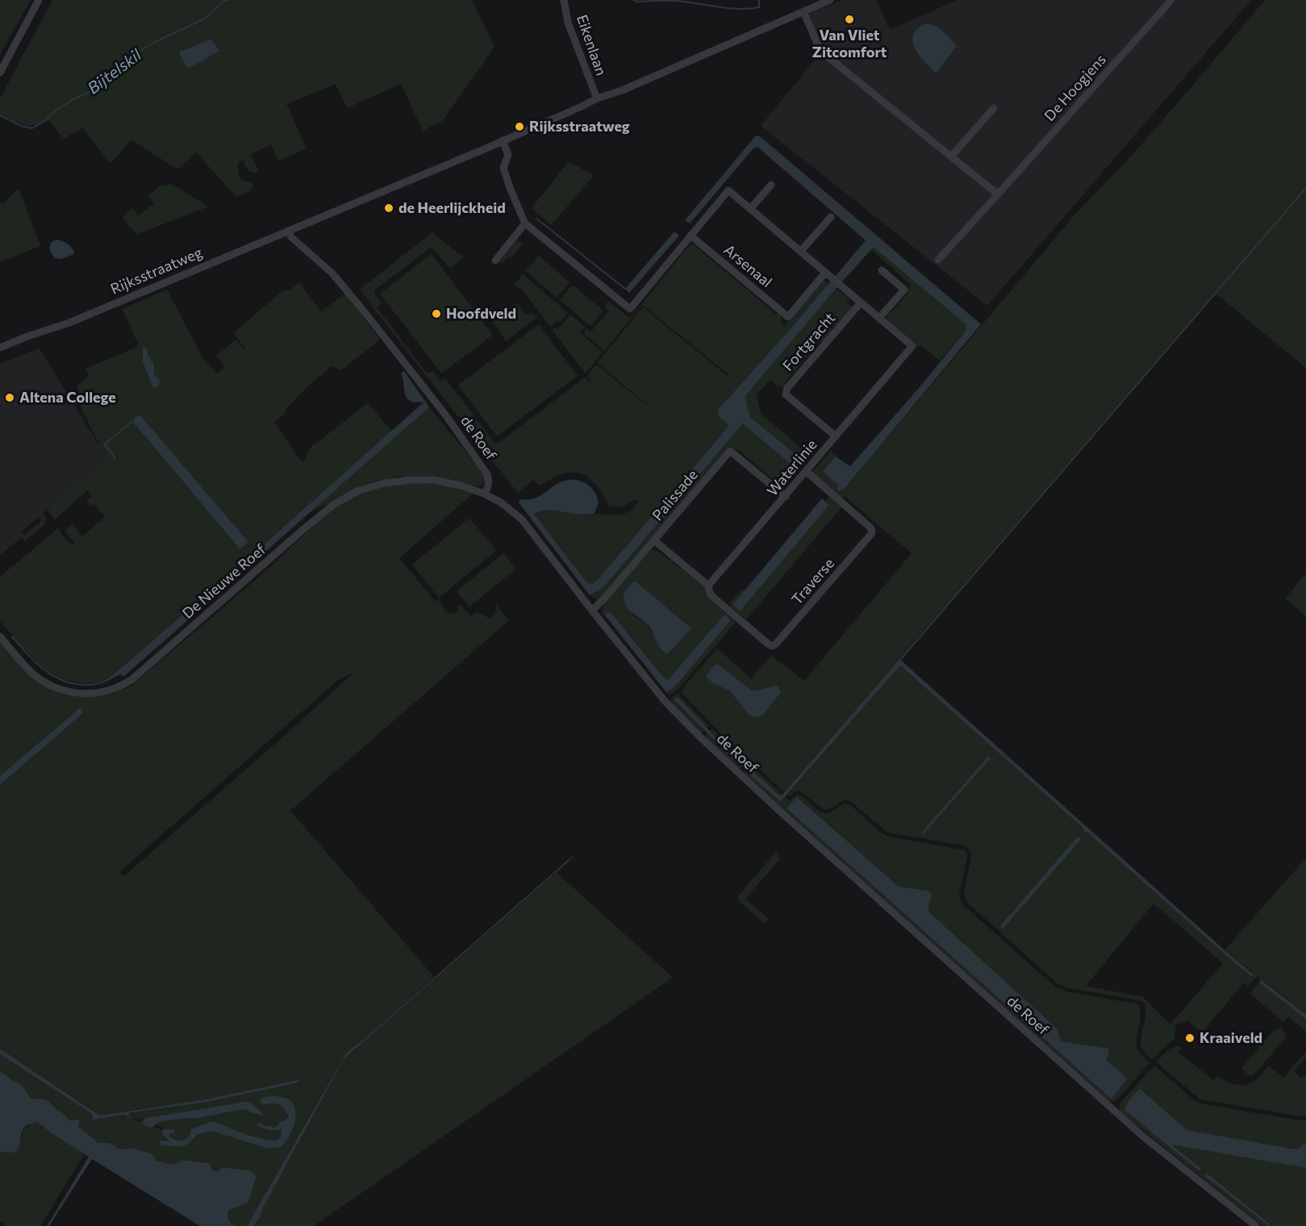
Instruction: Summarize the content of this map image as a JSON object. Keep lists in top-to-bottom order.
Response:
{
  "streets": {
    "street": [
      "Eikenlaan",
      "De Hoogjens",
      "Arsenaal",
      "Rijksstraatweg",
      "Fortgracht",
      "de Roef",
      "Waterlinie",
      "Palissade",
      "De Nieuwe Roef",
      "Traverse"
    ]
  },
  "crossings": [
    ["Eikenlaan", "Rijksstraatweg"],
    ["Arsenaal", "Waterlinie"],
    ["Rijksstraatweg", "de Roef"],
    ["Rijksstraatweg", "Waterlinie"],
    ["Fortgracht", "Waterlinie"],
    ["de Roef", "Palissade"],
    ["de Roef", "De Nieuwe Roef"],
    ["Waterlinie", "Palissade"],
    ["Waterlinie", "Traverse"]
  ],
  "water": ["Bijtelskil"],
  "places": [
    "Van Vliet Zitcomfort",
    "Rijksstraatweg",
    "de Heerlijckheid",
    "Hoofdveld",
    "Altena College",
    "Kraaiveld"
  ]
}
